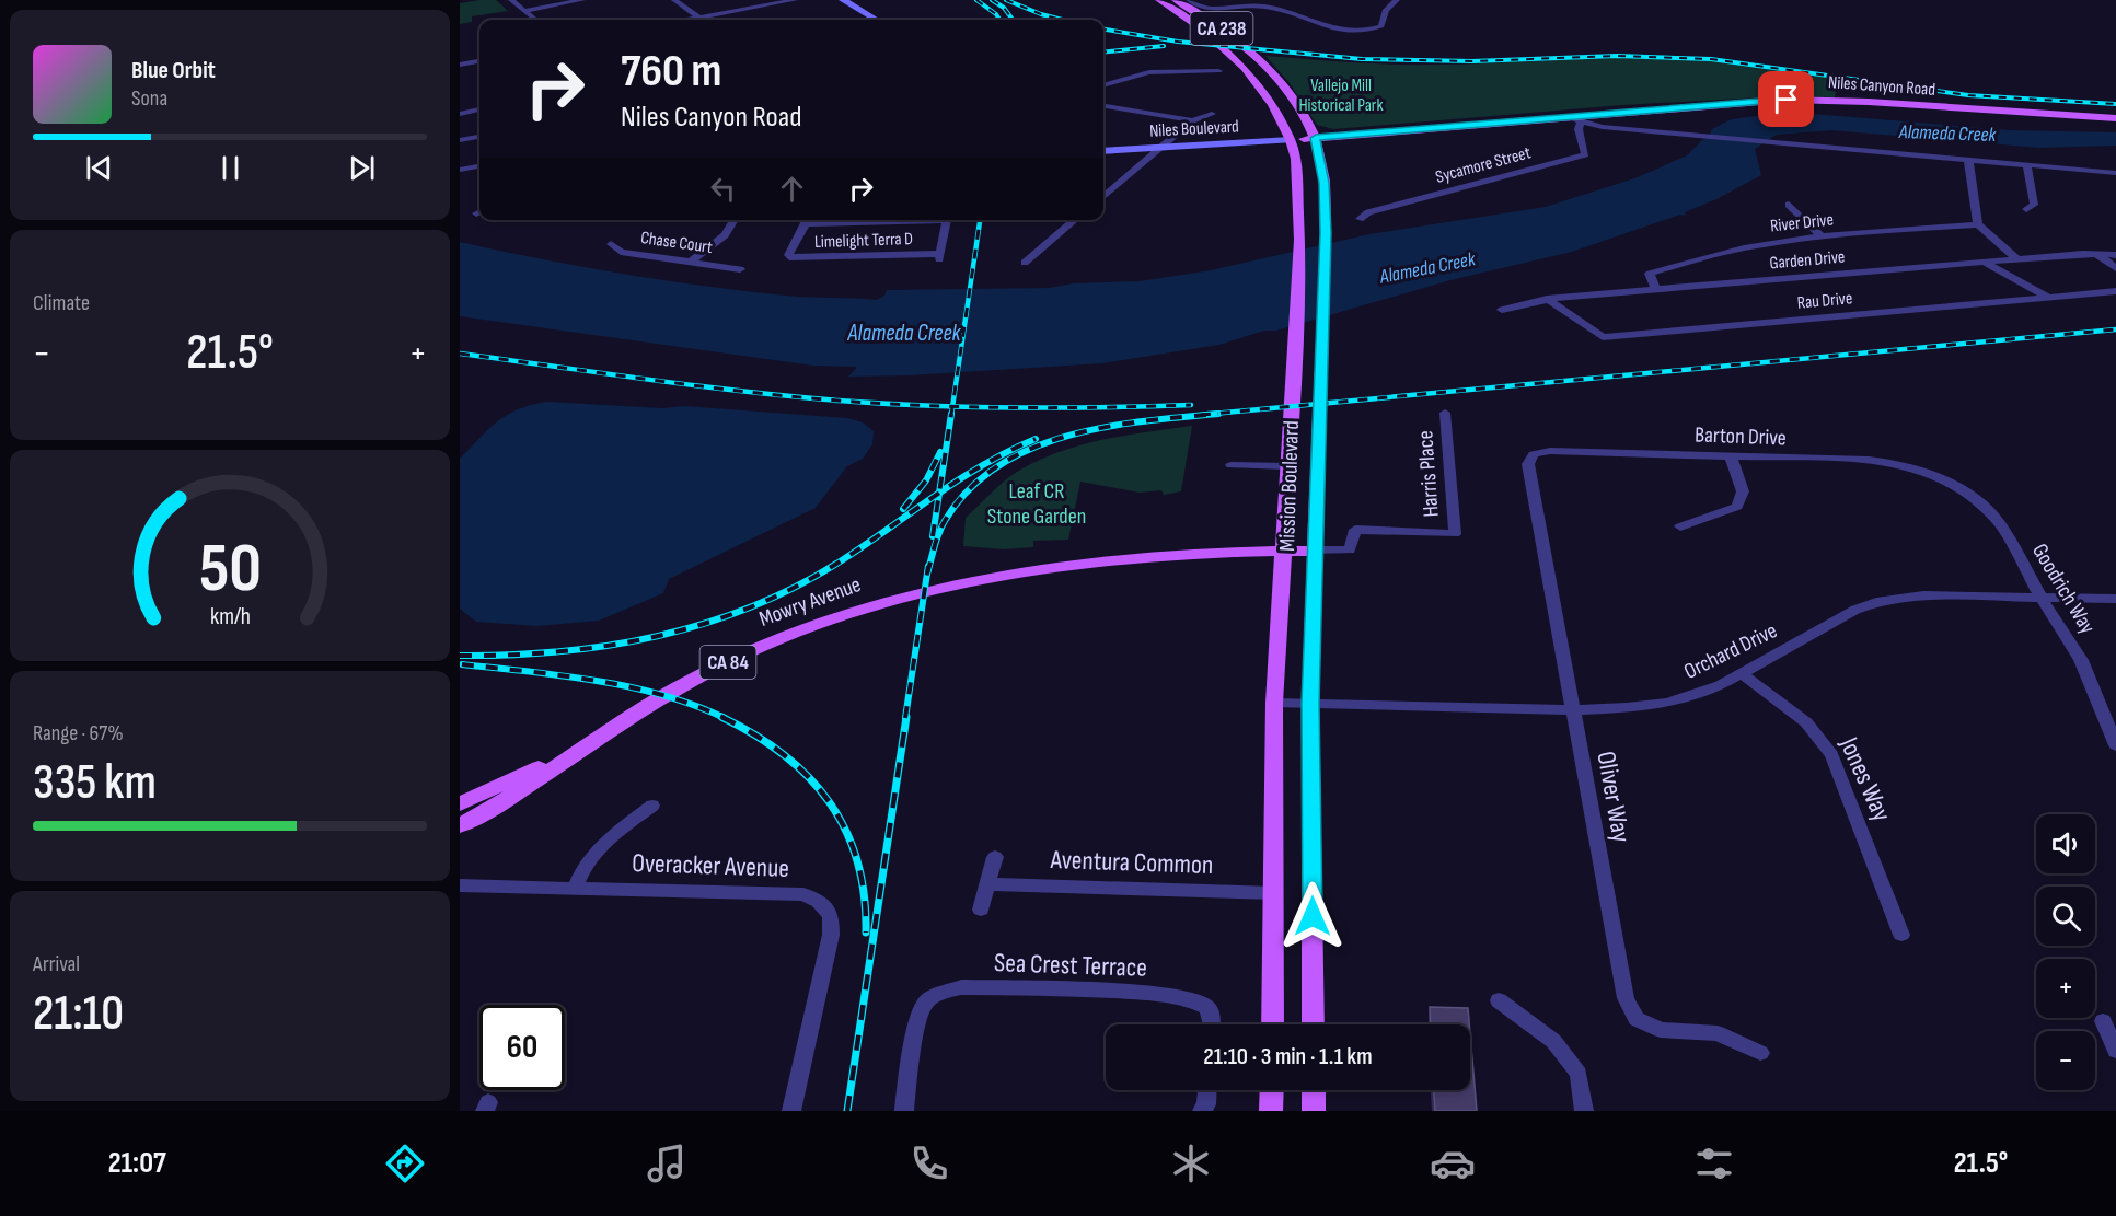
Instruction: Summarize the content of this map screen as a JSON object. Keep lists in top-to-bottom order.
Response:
{
  "streets": {
    "main road": [
      "CA 238",
      "Niles Canyon Road",
      "Niles Boulevard",
      "Mission Boulevard",
      "Mowry Avenue",
      "CA 84"
    ],
    "street": [
      "Sycamore Street",
      "River Drive",
      "Limelight Terra D",
      "Chase Court",
      "Garden Drive",
      "Rau Drive",
      "Barton Drive",
      "Harris Place",
      "Goodrich Way",
      "Orchard Drive",
      "Jones Way",
      "Oliver Way",
      "Aventura Common",
      "Overacker Avenue",
      "Sea Crest Terrace"
    ]
  },
  "crossings": [
    ["Niles Canyon Road", "Niles Boulevard"],
    ["Niles Canyon Road", "Mission Boulevard"],
    ["Niles Boulevard", "Mission Boulevard"],
    ["River Drive", "Garden Drive"],
    ["Garden Drive", "Rau Drive"],
    ["Barton Drive", "Goodrich Way"],
    ["Barton Drive", "Oliver Way"],
    ["Harris Place", "Mission Boulevard"],
    ["Harris Place", "Mowry Avenue"],
    ["Mission Boulevard", "Mowry Avenue"],
    ["Mission Boulevard", "Orchard Drive"],
    ["Mission Boulevard", "Aventura Common"],
    ["Goodrich Way", "Orchard Drive"],
    ["Orchard Drive", "Jones Way"],
    ["Orchard Drive", "Oliver Way"]
  ],
  "water": ["Alameda Creek"],
  "parks": ["Vallejo Mill Historical Park", "Leaf CR Stone Garden"],
  "page": {
    "turn": ["760 m", "Niles Canyon Road"],
    "song": ["Blue Orbit", "Sona"],
    "tile": [
      "Climate",
      ["Range · 67%", "335 km"],
      ["Arrival", "21:10"]
    ],
    "heat": ["−", "21.5°", "+"],
    "map_buttons": ["+", "−"],
    "limit": "60",
    "trip": "21:10 · 3 min · 1.1 km",
    "tabs": ["21:07", "21.5°"],
    "gauge": ["50", "km/h"]
  }
}
